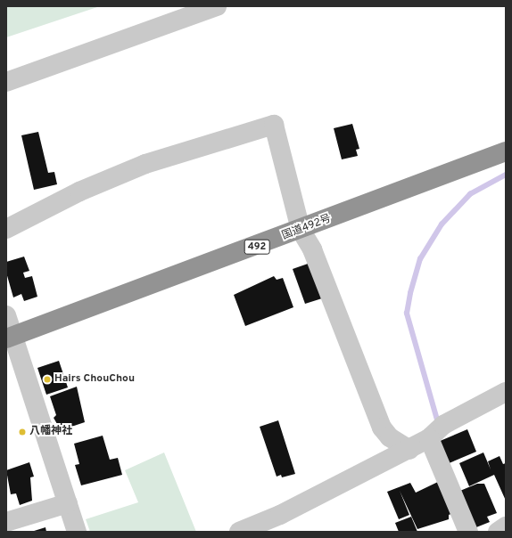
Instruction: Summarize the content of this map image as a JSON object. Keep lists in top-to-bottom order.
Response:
{
  "streets": {
    "highway": ["国道492号", "492"]
  },
  "places": ["Hairs ChouChou", "八幡神社"]
}
